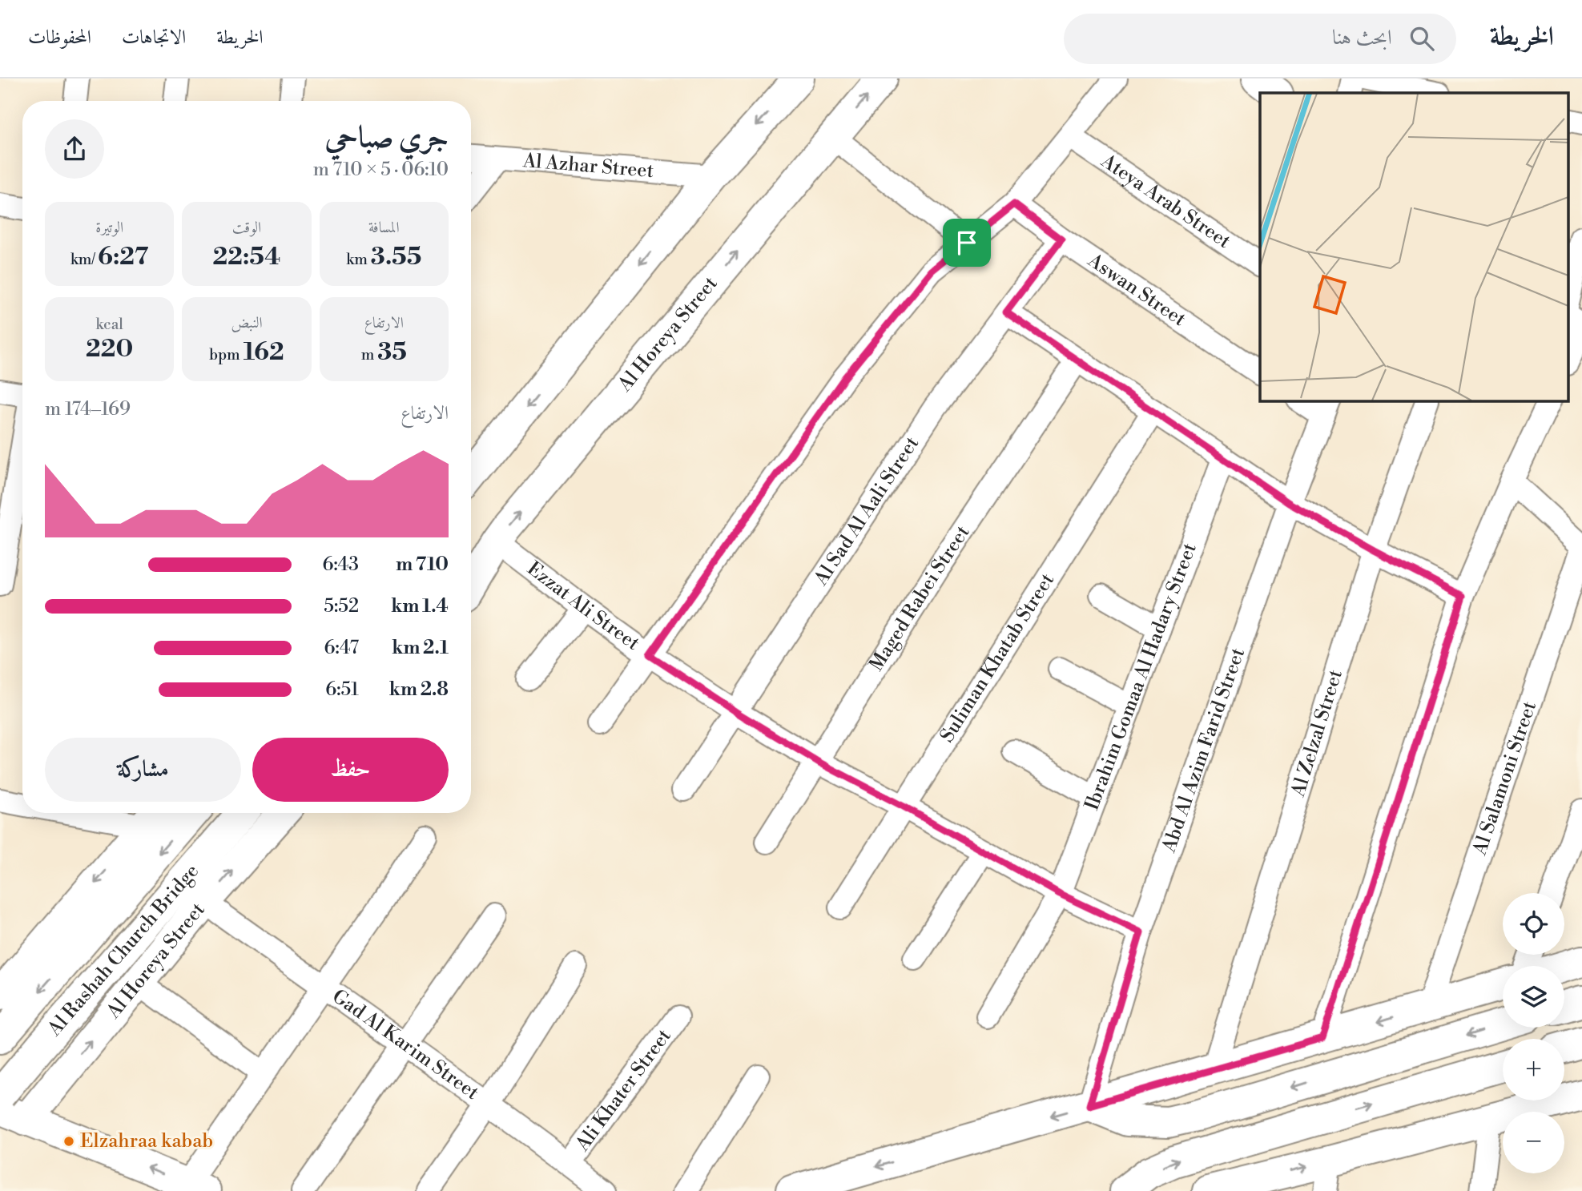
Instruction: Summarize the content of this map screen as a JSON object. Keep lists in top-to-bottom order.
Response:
{
  "streets": {
    "main road": ["Al Horeya Street", "Al Rashah Church Bridge"],
    "street": [
      "Al Azhar Street",
      "Ateya Arab Street",
      "Aswan Street",
      "Al Sad Al Aali Street",
      "Maged Rabei Street",
      "Ezzat Ali Street",
      "Suliman Khatab Street",
      "Ibrahim Gomaa Al Hadary Street",
      "Al Zelzal Street",
      "Abd Al Azim Farid Street",
      "Al Salamoni Street",
      "Gad Al Karim Street",
      "Ali Khater Street"
    ]
  },
  "crossings": [
    ["Aswan Street", "Al Sad Al Aali Street"],
    ["Al Horeya Street", "Ezzat Ali Street"],
    ["Al Horeya Street", "Gad Al Karim Street"],
    ["Al Sad Al Aali Street", "Ezzat Ali Street"],
    ["Maged Rabei Street", "Ezzat Ali Street"],
    ["Ezzat Ali Street", "Suliman Khatab Street"],
    ["Ezzat Ali Street", "Ibrahim Gomaa Al Hadary Street"],
    ["Ezzat Ali Street", "Abd Al Azim Farid Street"],
    ["Gad Al Karim Street", "Ali Khater Street"]
  ],
  "places": ["Elzahraa kabab"],
  "page": {
    "header": "الخريطة",
    "search": "ابحث هنا",
    "nav": ["الخريطة", "الاتجاهات", "المحفوظات"],
    "heading": ["جري صباحي", "06:10 · 5 × 710 m"],
    "stats": [
      ["المسافة", "3.55 km"],
      ["الوقت", "22:54"],
      ["الوتيرة", "6:27 /km"],
      ["الارتفاع", "35 m"],
      ["النبض", "162 bpm"],
      ["kcal", "220"]
    ],
    "chart": ["الارتفاع", "169–174 m"],
    "list": [
      {
        "name": "710 m",
        "note": "6:43"
      },
      {
        "name": "1.4 km",
        "note": "5:52"
      },
      {
        "name": "2.1 km",
        "note": "6:47"
      },
      {
        "name": "2.8 km",
        "note": "6:51"
      }
    ],
    "buttons": ["حفظ", "مشاركة"],
    "map_buttons": ["+", "−"]
  }
}
